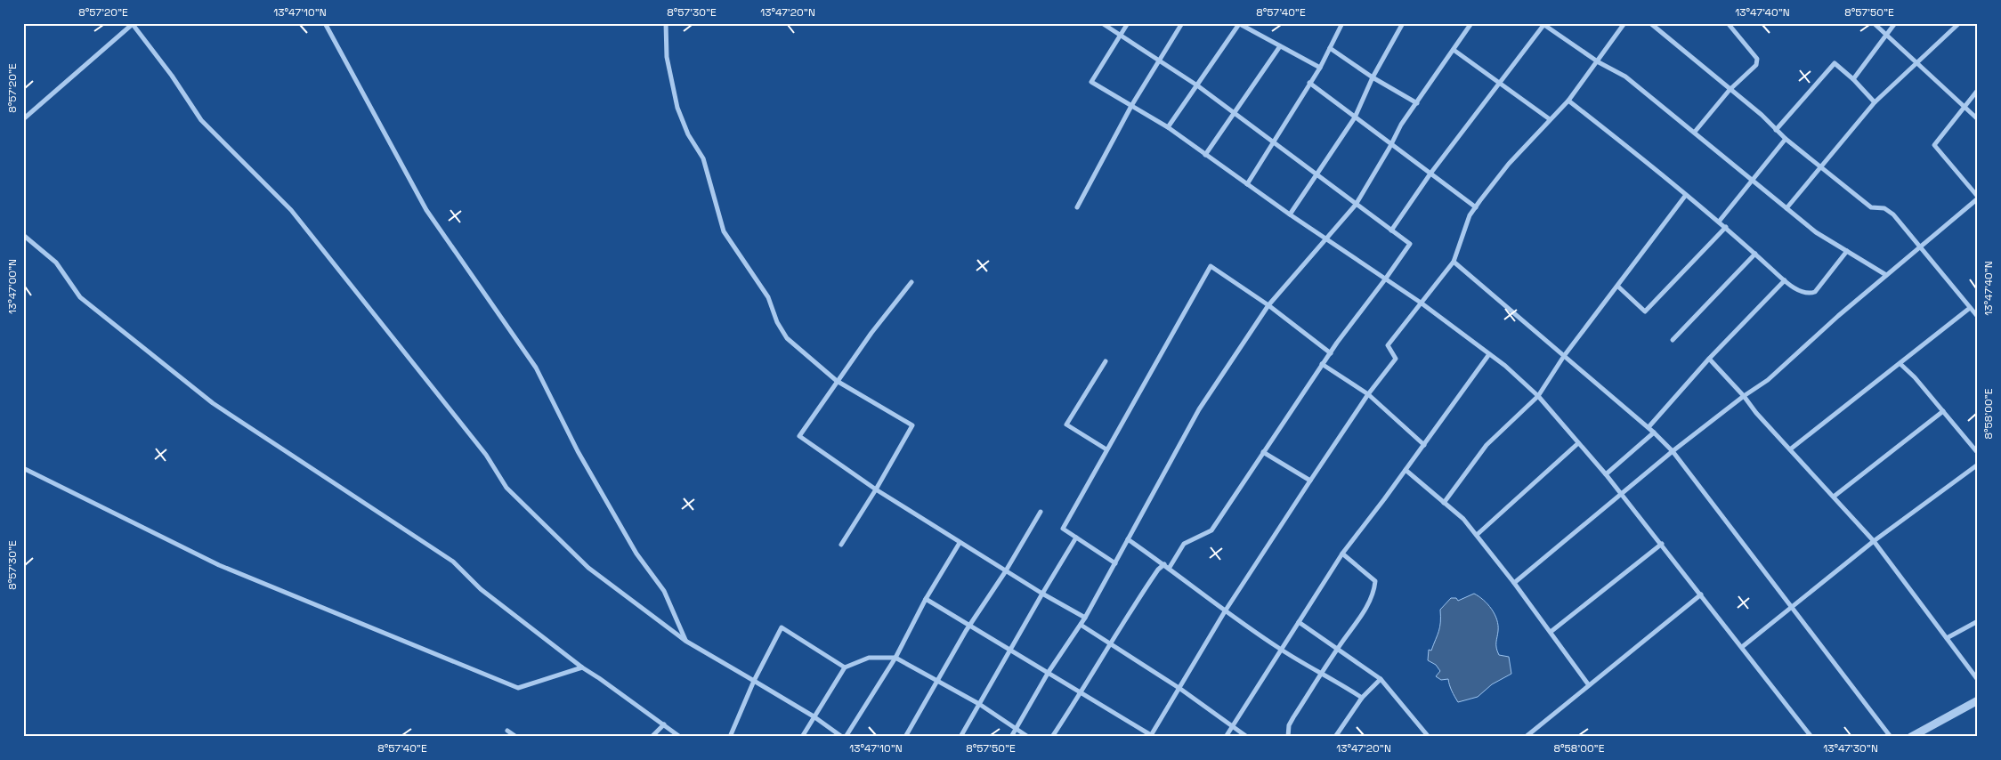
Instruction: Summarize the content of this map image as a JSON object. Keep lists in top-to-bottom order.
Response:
{
  "coordinates": [
    "8°57'20\"E",
    "13°47'10\"N",
    "8°57'30\"E",
    "13°47'20\"N",
    "8°57'40\"E",
    "13°47'40\"N",
    "8°57'50\"E",
    "13°47'00\"N",
    "8°58'00\"E",
    "13°47'30\"N"
  ]
}
